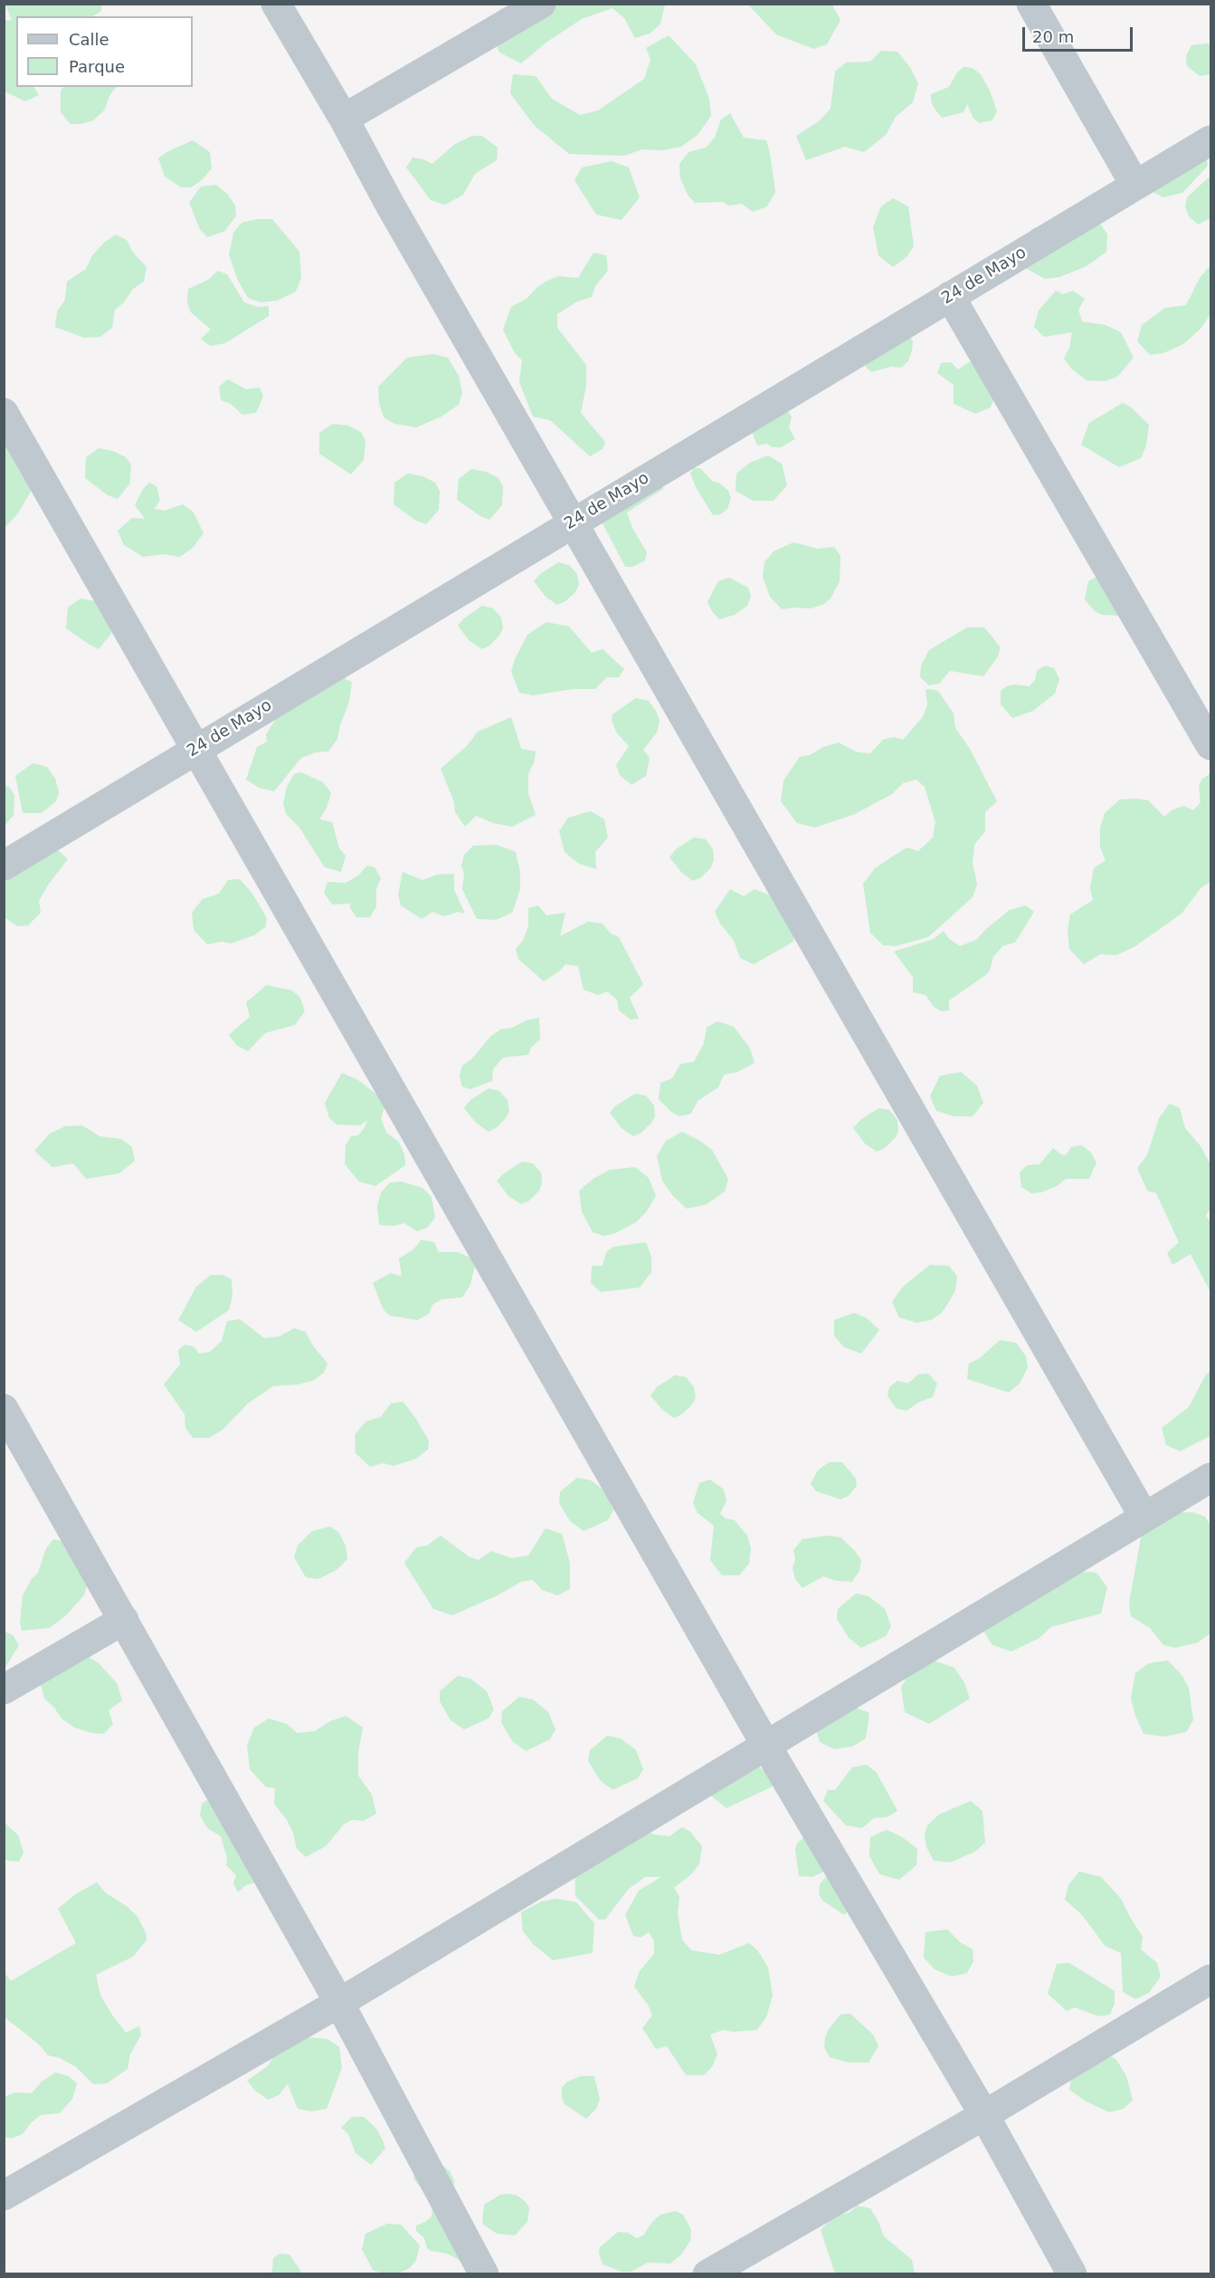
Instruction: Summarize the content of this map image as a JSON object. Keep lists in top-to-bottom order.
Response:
{
  "streets": {
    "street": ["24 de Mayo"]
  },
  "legend": ["Calle", "Parque"],
  "scale_bar": "20 m"
}
